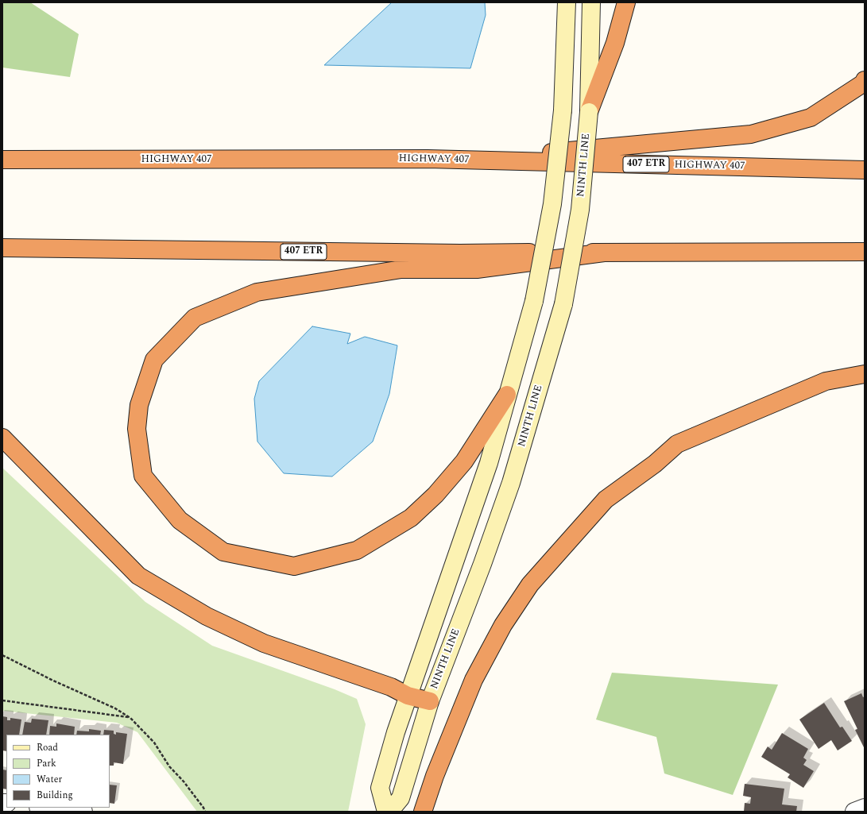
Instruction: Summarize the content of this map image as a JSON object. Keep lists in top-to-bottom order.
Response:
{
  "streets": {
    "highway": ["HIGHWAY 407", "407 ETR"],
    "main road": ["NINTH LINE"]
  },
  "legend": [
    "Road",
    "Park",
    "Water",
    "Building"
  ]
}
